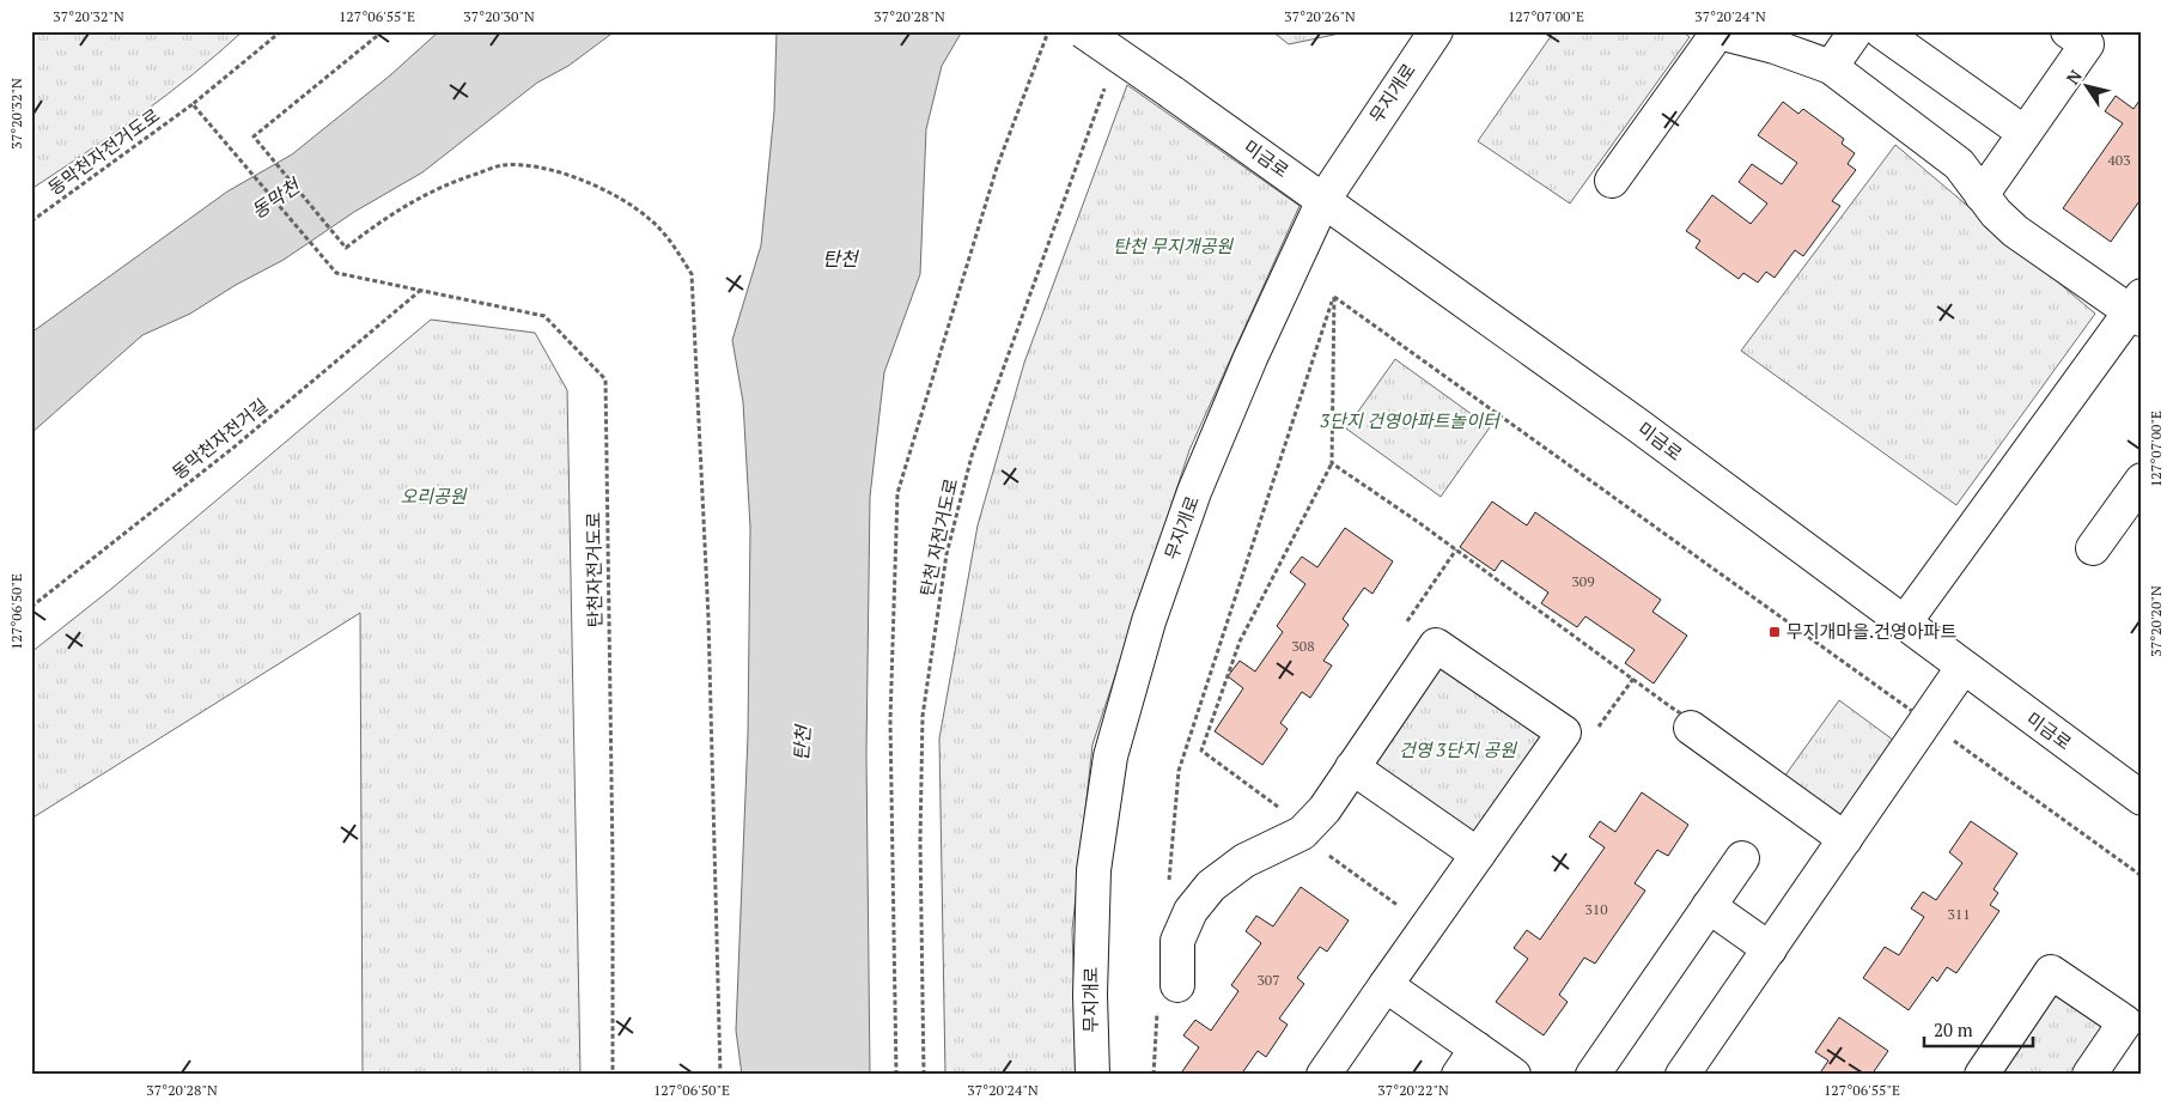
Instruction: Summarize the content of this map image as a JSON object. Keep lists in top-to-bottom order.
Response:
{
  "streets": {
    "main road": ["무지개로", "미금로"],
    "path": [
      "동막천자전거도로",
      "동막천자전거길",
      "탄천 자전거도로",
      "탄천자전거도로"
    ]
  },
  "crossings": [
    ["무지개로", "미금로"],
    ["동막천자전거도로", "탄천자전거도로"],
    ["동막천자전거길", "탄천자전거도로"]
  ],
  "water": ["동막천", "탄천"],
  "parks": [
    "탄천 무지개공원",
    "3단지 건영아파트놀이터",
    "오리공원",
    "건영 3단지 공원"
  ],
  "places": {
    "transit": ["무지개마을.건영아파트"]
  },
  "house_numbers": [
    "403",
    "309",
    "308",
    "310",
    "311",
    "307"
  ],
  "scale_bar": "20 m",
  "north": "top left",
  "coordinates": [
    "37°20'32\"N",
    "127°06'55\"E",
    "37°20'30\"N",
    "37°20'28\"N",
    "37°20'26\"N",
    "127°07'00\"E",
    "37°20'24\"N",
    "127°06'50\"E",
    "37°20'20\"N",
    "37°20'22\"N"
  ]
}
